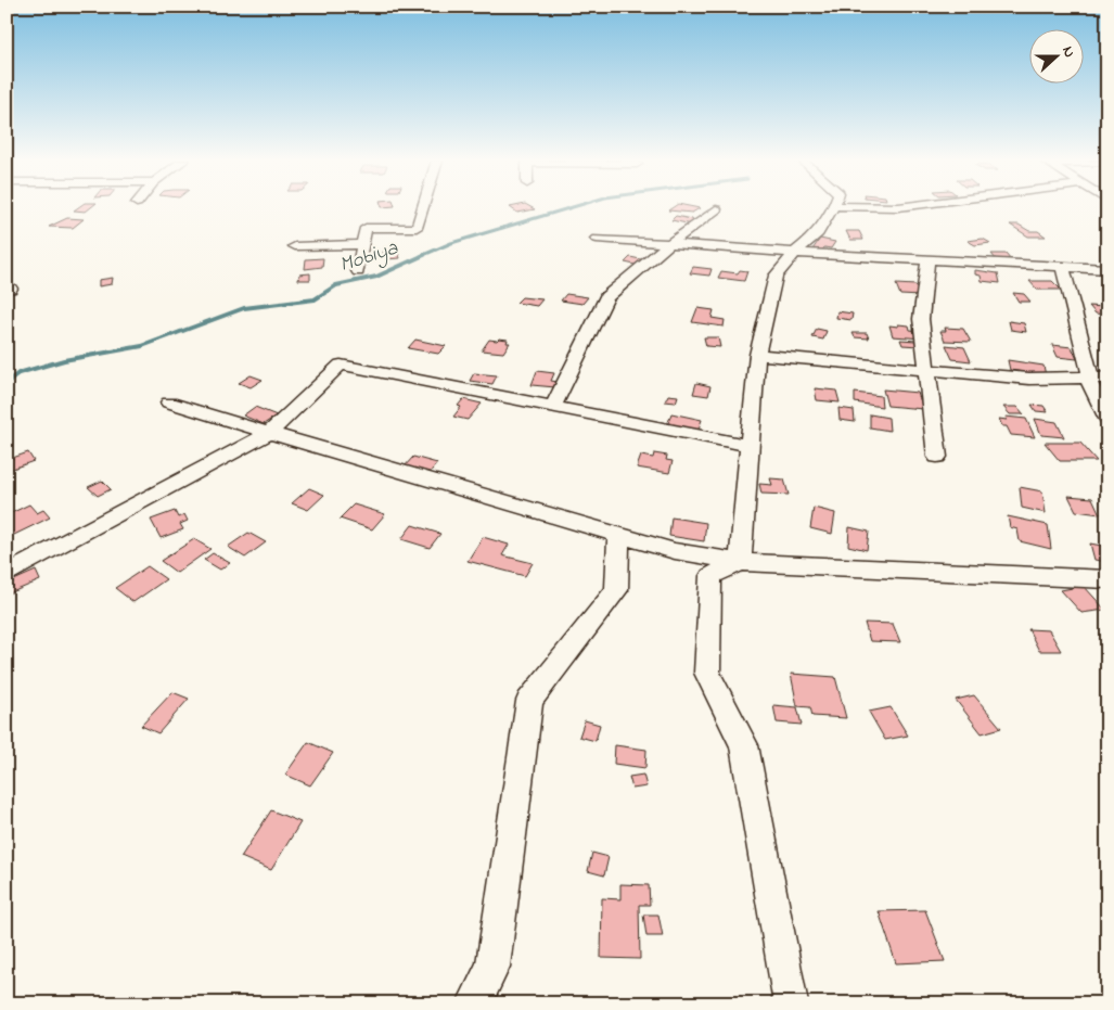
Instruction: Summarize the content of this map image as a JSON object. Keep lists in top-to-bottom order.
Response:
{
  "water": ["Mobiya"],
  "north": "right"
}
